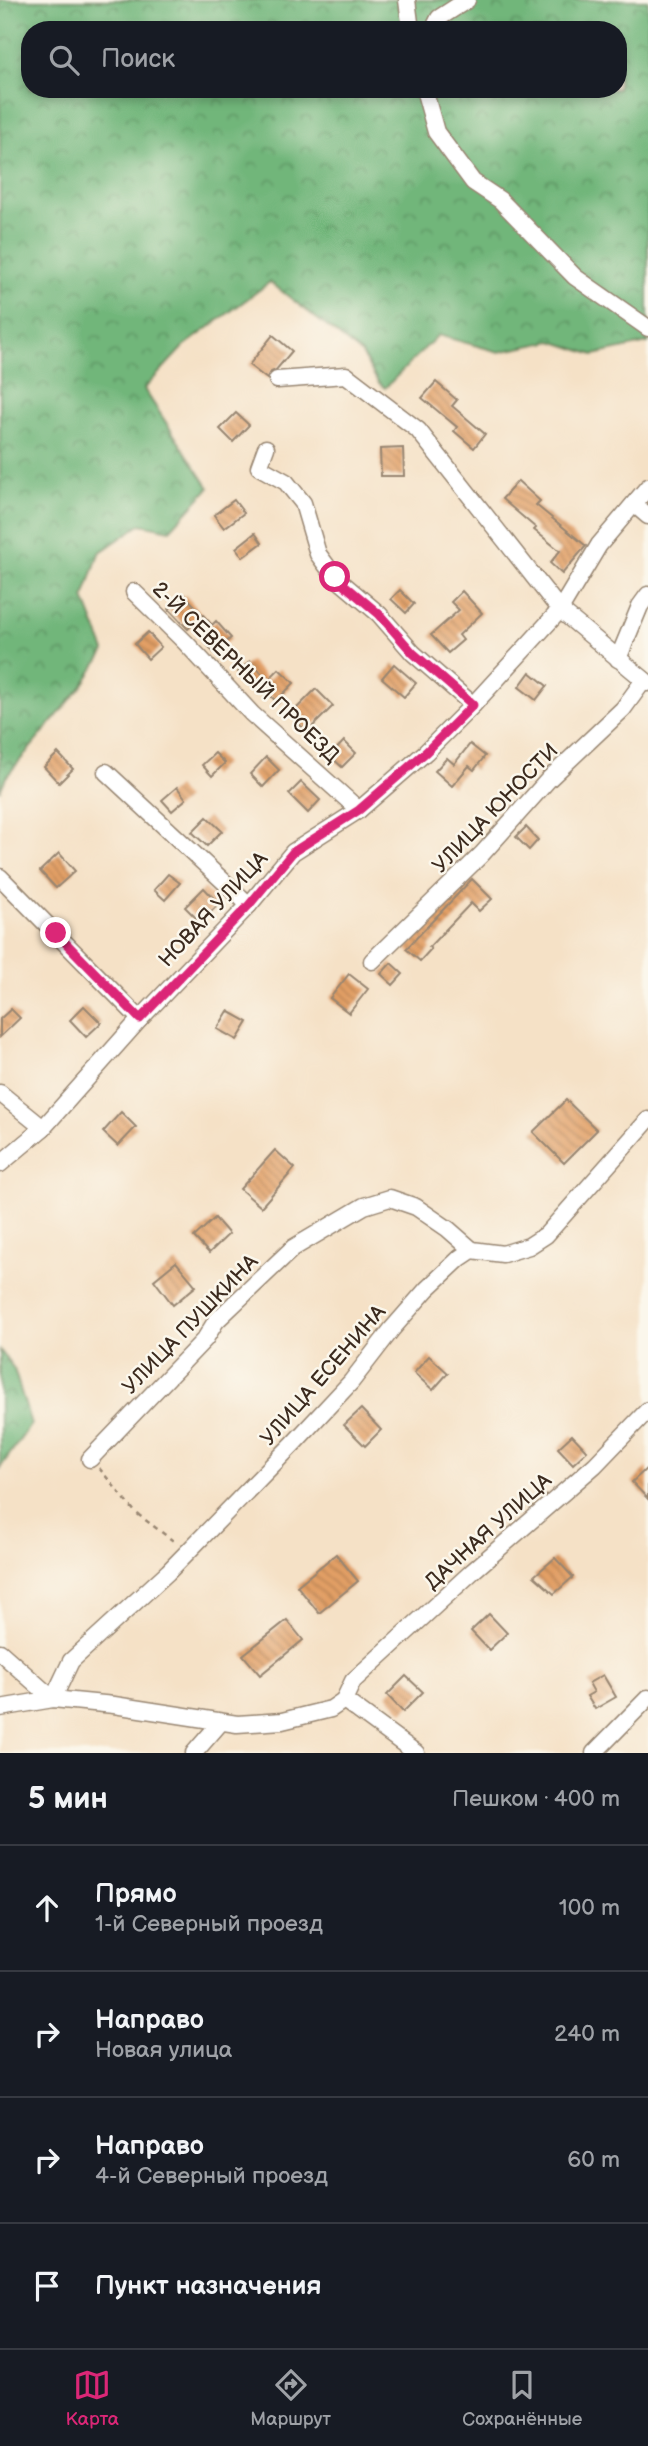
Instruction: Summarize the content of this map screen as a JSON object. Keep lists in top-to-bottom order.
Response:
{
  "streets": {
    "street": [
      "2-Й СЕВЕРНЫЙ ПРОЕЗД",
      "УЛИЦА ЮНОСТИ",
      "НОВАЯ УЛИЦА",
      "УЛИЦА ПУШКИНА",
      "УЛИЦА ЕСЕНИНА",
      "ДАЧНАЯ УЛИЦА"
    ]
  },
  "crossings": [
    ["2-Й СЕВЕРНЫЙ ПРОЕЗД", "НОВАЯ УЛИЦА"],
    ["УЛИЦА ПУШКИНА", "УЛИЦА ЕСЕНИНА"]
  ],
  "page": {
    "search": "Поиск",
    "heading": ["5 мин", "Пешком · 400 m"],
    "list": [
      ["Прямо", "1-й Северный проезд", "100 m"],
      ["Направо", "Новая улица", "240 m"],
      ["Направо", "4-й Северный проезд", "60 m"],
      "Пункт назначения"
    ],
    "nav": ["Карта", "Маршрут", "Сохранённые"]
  }
}
